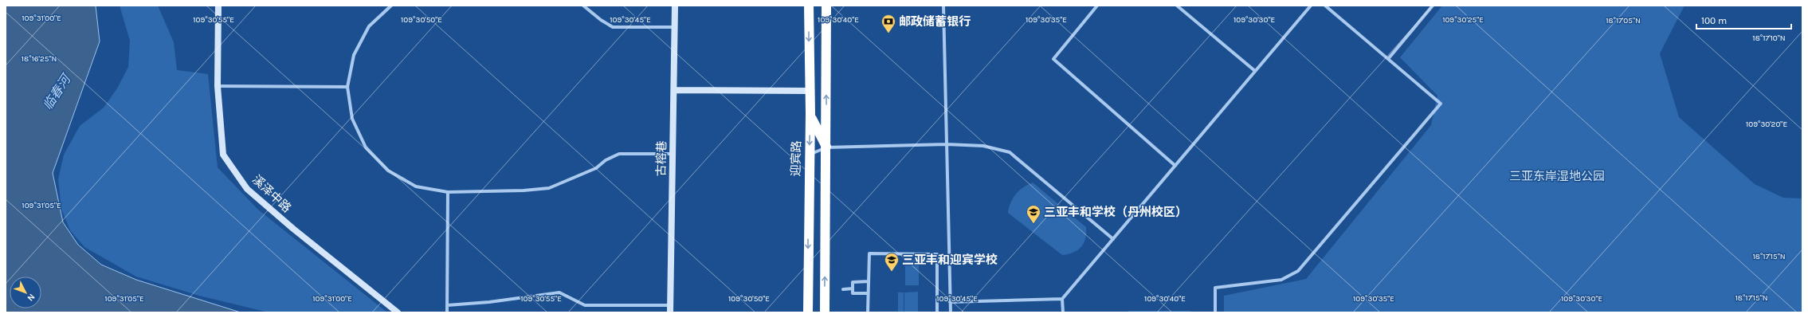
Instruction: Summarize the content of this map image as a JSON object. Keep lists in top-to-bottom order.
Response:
{
  "streets": {
    "highway": ["迎宾路"],
    "street": ["古榕巷", "溪泽中路"]
  },
  "water": ["临春河"],
  "parks": ["三亚东岸湿地公园"],
  "places": {
    "bank": ["邮政储蓄银行"],
    "school or university": ["三亚丰和学校（丹州校区）", "三亚丰和迎宾学校"]
  },
  "scale_bar": "100 m",
  "north": "bottom right",
  "coordinates": [
    "109°31'00\"E",
    "109°30'50\"E",
    "109°30'45\"E",
    "109°30'40\"E",
    "109°30'35\"E",
    "109°30'30\"E",
    "109°30'25\"E",
    "109°30'55\"E",
    "18°17'05\"N",
    "18°17'10\"N",
    "18°16'25\"N",
    "109°30'20\"E",
    "109°31'05\"E",
    "18°17'15\"N"
  ]
}
